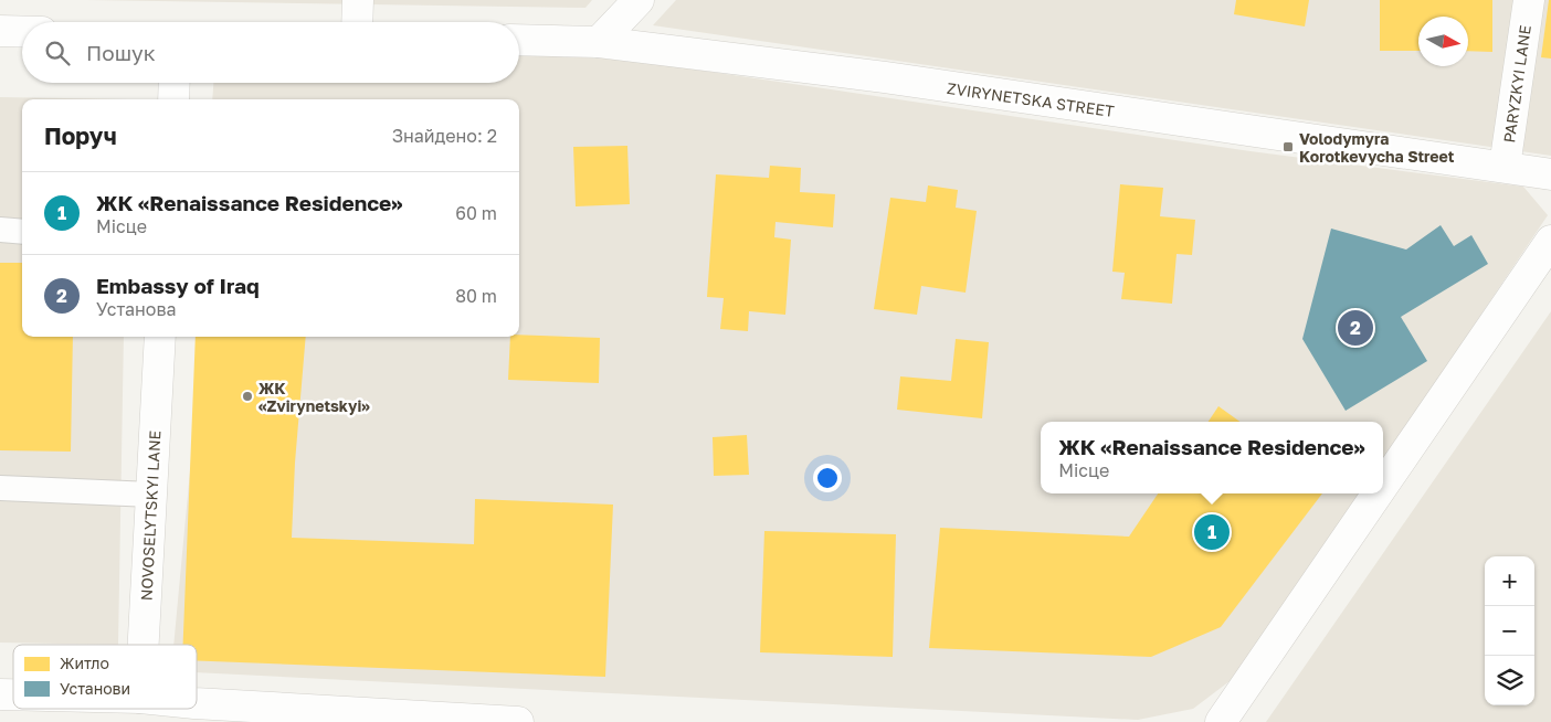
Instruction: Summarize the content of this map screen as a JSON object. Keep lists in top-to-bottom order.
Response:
{
  "streets": {
    "street": ["PARYZKYI LANE", "ZVIRYNETSKA STREET", "NOVOSELYTSKYI LANE"]
  },
  "crossings": [
    ["PARYZKYI LANE", "ZVIRYNETSKA STREET"]
  ],
  "places": {
    "transit": ["Volodymyra Korotkevycha Street"],
    "other": ["ЖК «Zvirynetskyi»"]
  },
  "legend": ["Житло", "Установи"],
  "north": "right",
  "page": {
    "search": "Пошук",
    "heading": ["Поруч", "Знайдено: 2"],
    "list": [
      {
        "mark": "1",
        "name": "ЖК «Renaissance Residence»",
        "note": "Місце",
        "value": "60 m"
      },
      {
        "mark": "2",
        "name": "Embassy of Iraq",
        "note": "Установа",
        "value": "80 m"
      }
    ],
    "pins": ["2", "1"],
    "popup": ["ЖК «Renaissance Residence»", "Місце"],
    "map_buttons": ["+", "−"]
  }
}
